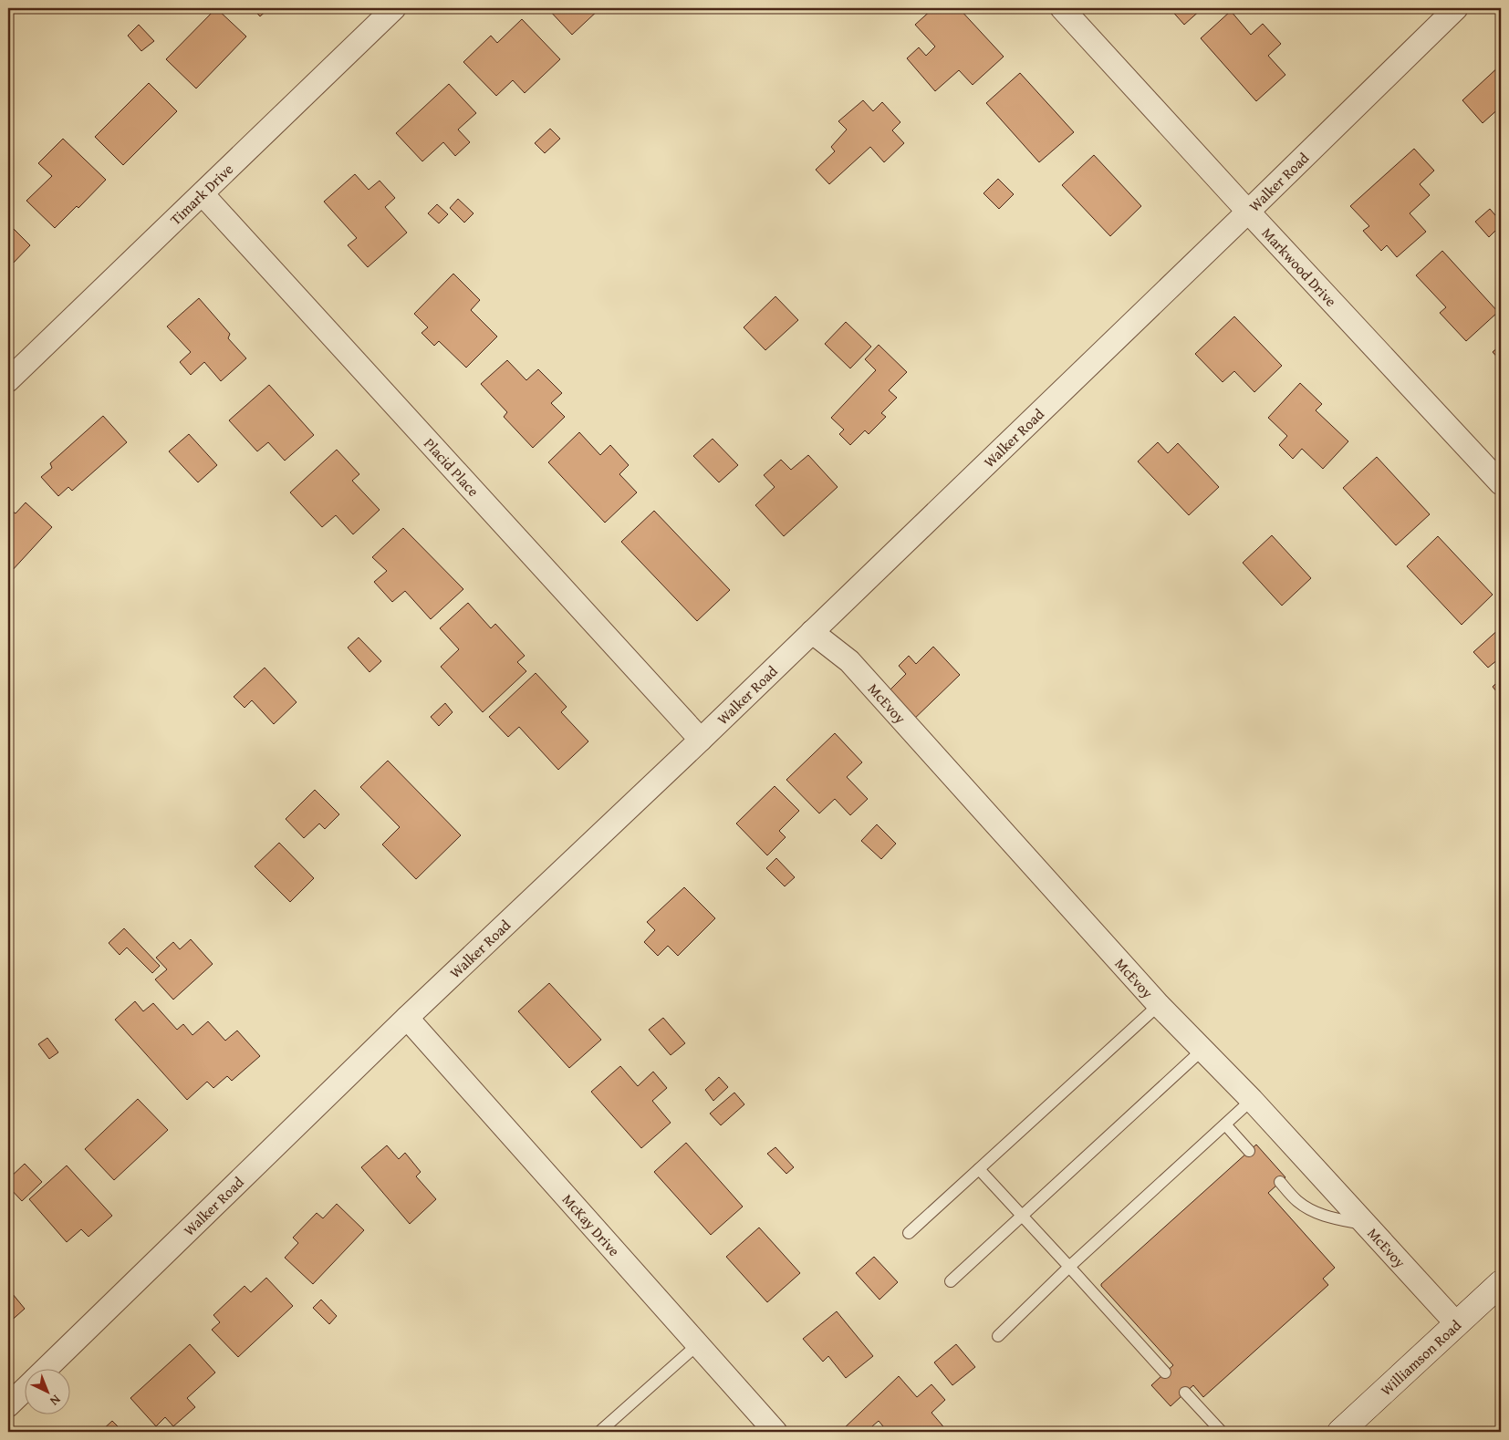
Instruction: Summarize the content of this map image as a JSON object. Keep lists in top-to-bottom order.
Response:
{
  "streets": {
    "street": [
      "Walker Road",
      "Timark Drive",
      "Markwood Drive",
      "Placid Place",
      "McEvoy",
      "McKay Drive",
      "Williamson Road"
    ]
  },
  "crossings": [
    ["Walker Road", "Markwood Drive"],
    ["Walker Road", "Placid Place"],
    ["Walker Road", "McEvoy"],
    ["Walker Road", "McKay Drive"],
    ["Timark Drive", "Placid Place"],
    ["McEvoy", "Williamson Road"]
  ],
  "north": "bottom right"
}
